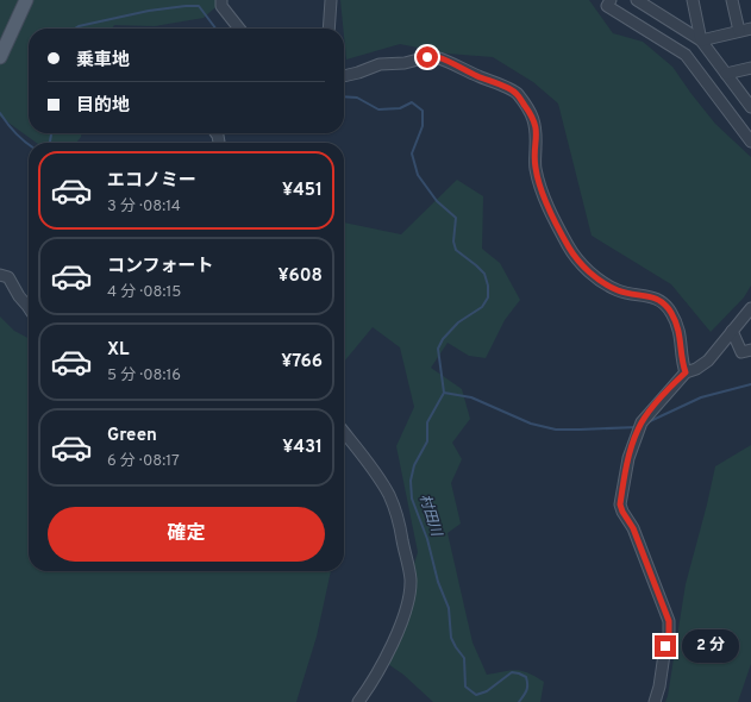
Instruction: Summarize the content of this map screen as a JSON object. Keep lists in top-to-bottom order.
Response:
{
  "water": ["村田川"],
  "page": {
    "banner": ["乗車地", "目的地"],
    "list": [
      {
        "name": "エコノミー",
        "note": "3 分 · 08:14",
        "value": "¥451"
      },
      {
        "name": "コンフォート",
        "note": "4 分 · 08:15",
        "value": "¥608"
      },
      {
        "name": "XL",
        "note": "5 分 · 08:16",
        "value": "¥766"
      },
      {
        "name": "Green",
        "note": "6 分 · 08:17",
        "value": "¥431"
      }
    ],
    "buttons": "確定",
    "bubble": "2 分"
  }
}
